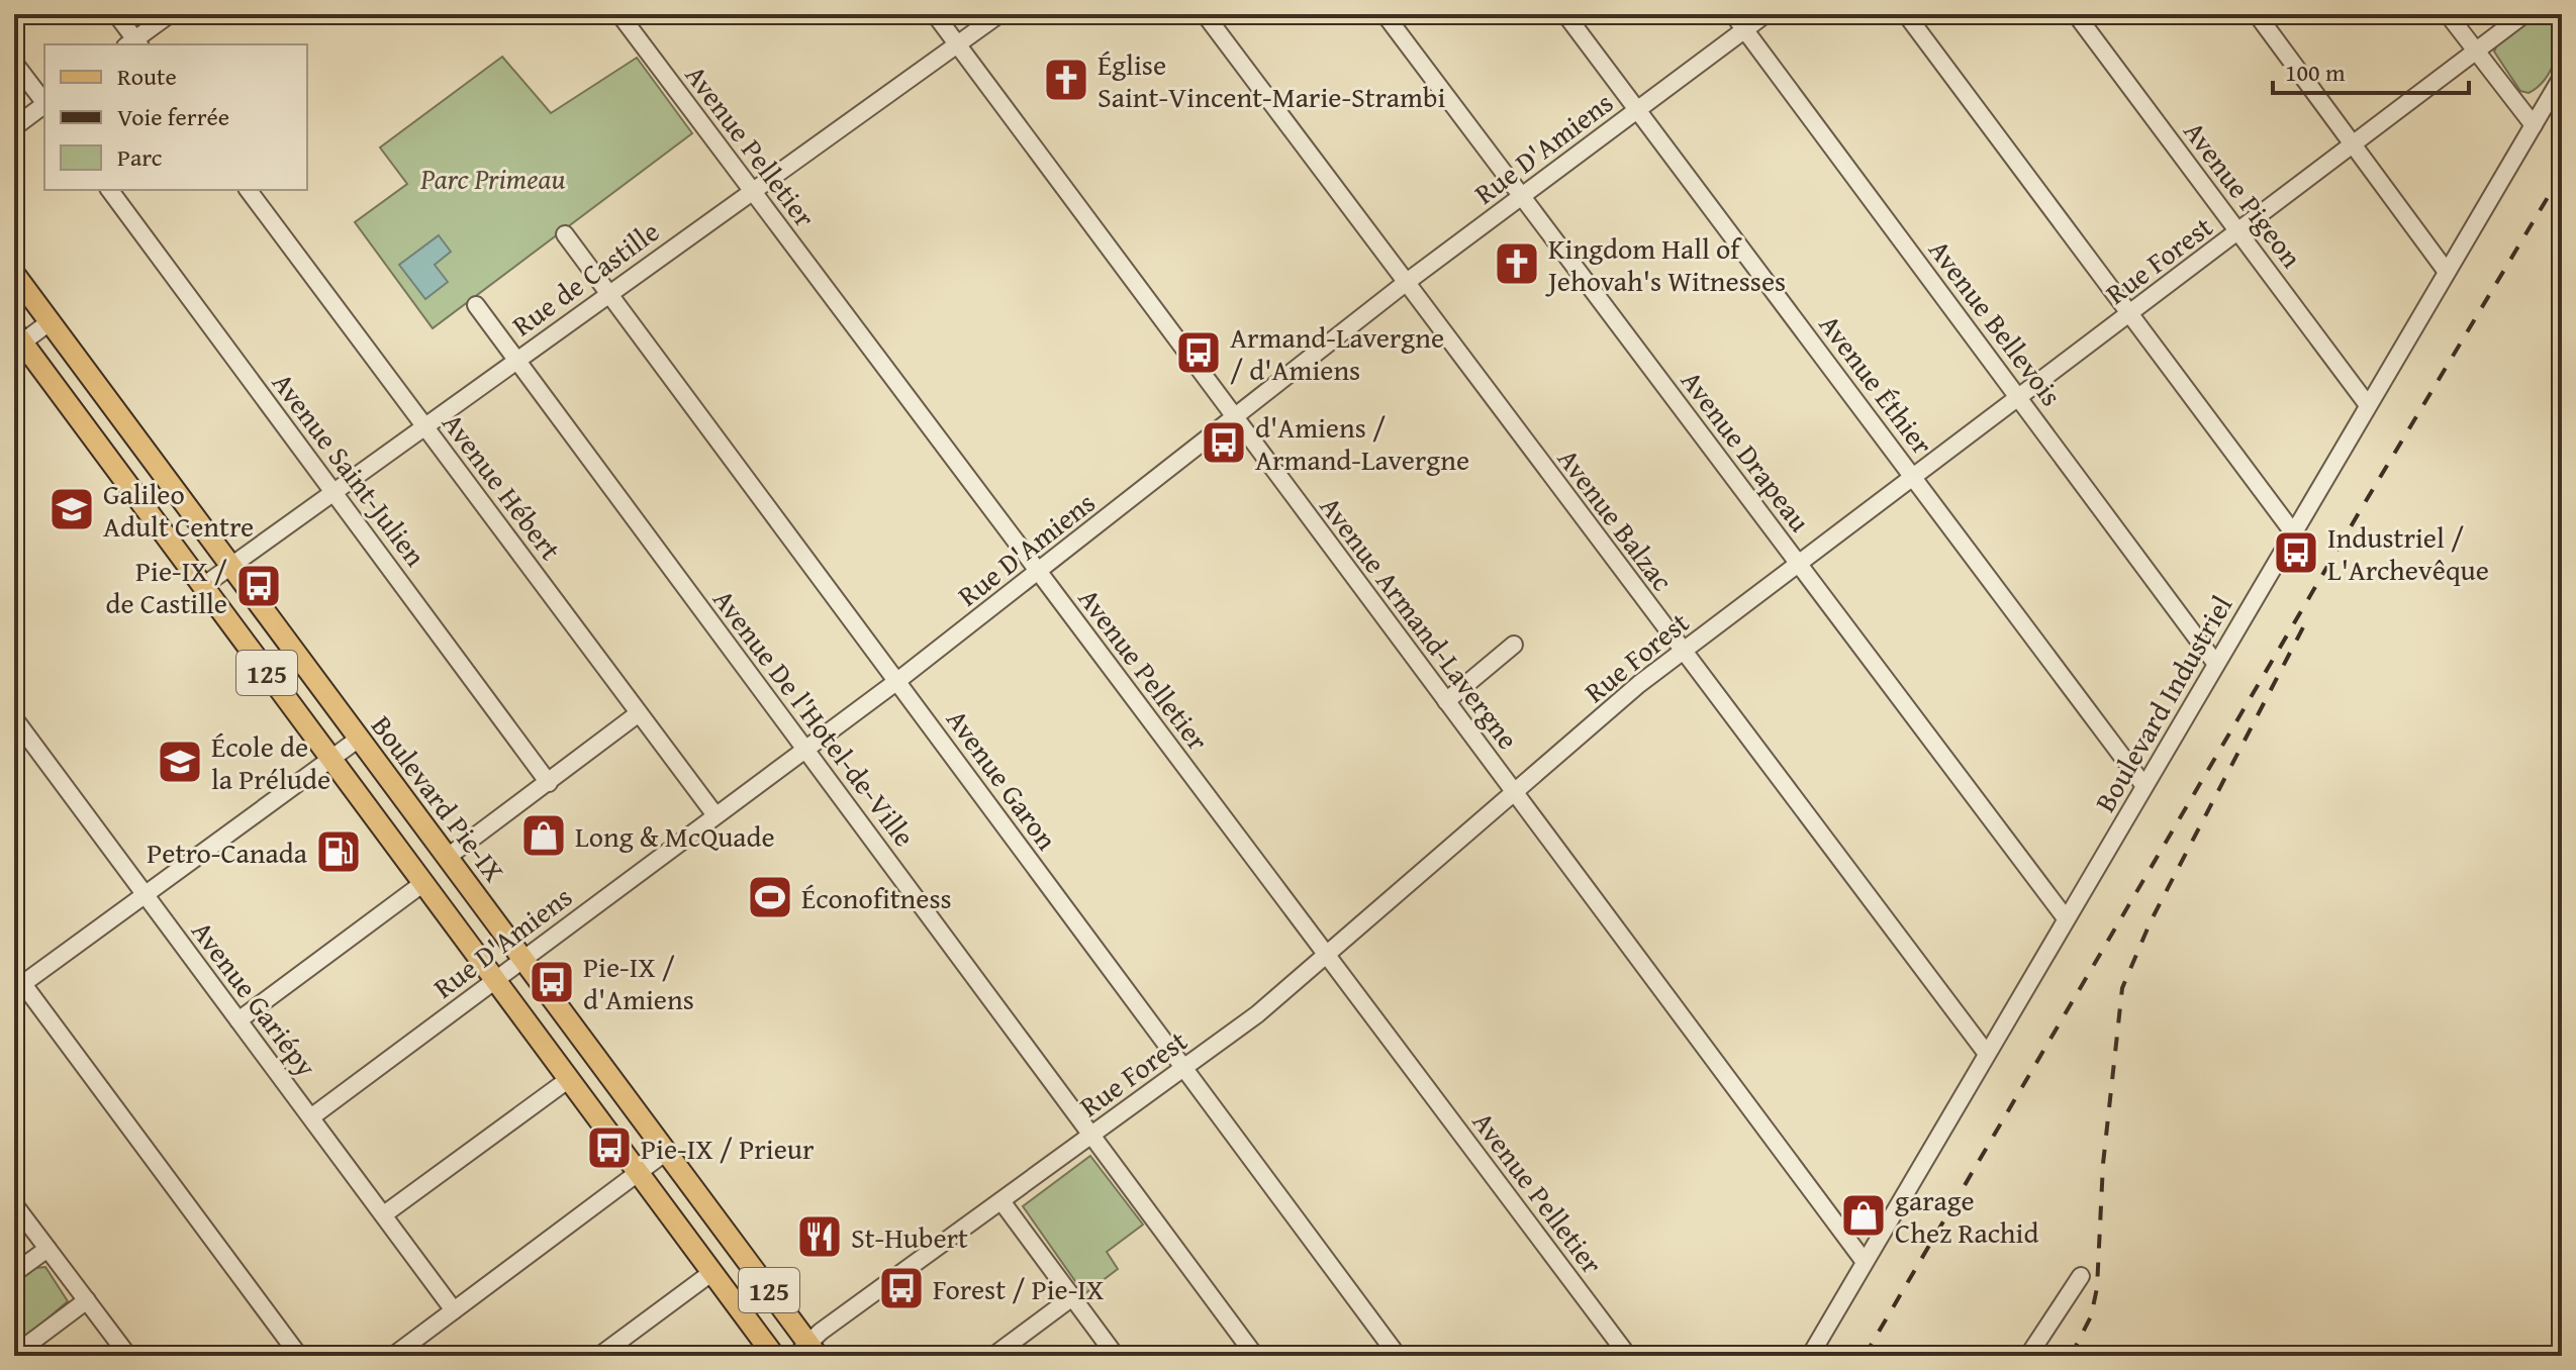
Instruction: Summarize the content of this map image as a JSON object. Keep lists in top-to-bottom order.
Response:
{
  "streets": {
    "main road": ["125", "Boulevard Pie-IX"],
    "street": [
      "Avenue Pelletier",
      "Rue D'Amiens",
      "Avenue Pigeon",
      "Rue Forest",
      "Rue de Castille",
      "Avenue Bellevois",
      "Avenue Éthier",
      "Avenue Drapeau",
      "Avenue Saint-Julien",
      "Avenue Hébert",
      "Avenue Balzac",
      "Avenue Armand-Lavergne",
      "Boulevard Industriel",
      "Avenue De l'Hotel-de-Ville",
      "Avenue Garon",
      "Avenue Gariépy"
    ]
  },
  "crossings": [
    ["Avenue Pelletier", "Rue D'Amiens"],
    ["Avenue Pelletier", "Rue Forest"],
    ["Avenue Pelletier", "Rue de Castille"],
    ["Rue D'Amiens", "Avenue Bellevois"],
    ["Rue D'Amiens", "Avenue Éthier"],
    ["Rue D'Amiens", "Avenue Drapeau"],
    ["Rue D'Amiens", "Avenue Hébert"],
    ["Rue D'Amiens", "Avenue Balzac"],
    ["Rue D'Amiens", "Avenue Armand-Lavergne"],
    ["Rue D'Amiens", "125"],
    ["Rue D'Amiens", "Avenue De l'Hotel-de-Ville"],
    ["Rue D'Amiens", "Avenue Garon"],
    ["Rue D'Amiens", "Boulevard Pie-IX"],
    ["Rue D'Amiens", "Avenue Gariépy"],
    ["Avenue Pigeon", "Rue Forest"],
    ["Avenue Pigeon", "Boulevard Industriel"],
    ["Rue Forest", "Avenue Bellevois"],
    ["Rue Forest", "Avenue Éthier"],
    ["Rue Forest", "Avenue Drapeau"],
    ["Rue Forest", "Avenue Balzac"],
    ["Rue Forest", "Avenue Armand-Lavergne"],
    ["Rue Forest", "Avenue De l'Hotel-de-Ville"],
    ["Rue Forest", "Avenue Garon"],
    ["Rue Forest", "Boulevard Pie-IX"],
    ["Rue de Castille", "Avenue Saint-Julien"],
    ["Rue de Castille", "Avenue Hébert"],
    ["Rue de Castille", "Avenue Armand-Lavergne"],
    ["Rue de Castille", "125"],
    ["Rue de Castille", "Avenue De l'Hotel-de-Ville"],
    ["Rue de Castille", "Avenue Garon"],
    ["Rue de Castille", "Boulevard Pie-IX"],
    ["Avenue Bellevois", "Boulevard Industriel"],
    ["Avenue Éthier", "Boulevard Industriel"],
    ["Avenue Drapeau", "Boulevard Industriel"],
    ["Avenue Balzac", "Boulevard Industriel"],
    ["Avenue Armand-Lavergne", "Boulevard Industriel"]
  ],
  "parks": ["Parc Primeau"],
  "places": {
    "church": ["Église Saint-Vincent-Marie-Strambi", "Kingdom Hall of Jehovah's Witnesses"],
    "bus stop": [
      "Armand-Lavergne / d'Amiens",
      "d'Amiens / Armand-Lavergne",
      "Industriel / L'Archevêque",
      "Pie-IX / de Castille",
      "Pie-IX / d'Amiens",
      "Pie-IX / Prieur",
      "Forest / Pie-IX"
    ],
    "school or university": ["Galileo Adult Centre", "École de la Prélude"],
    "shop": ["Long & McQuade", "garage Chez Rachid"],
    "fuel station": ["Petro-Canada"],
    "sports": ["Éconofitness"],
    "restaurant": ["St-Hubert"]
  },
  "legend": ["Route", "Voie ferrée", "Parc"],
  "scale_bar": "100 m"
}
